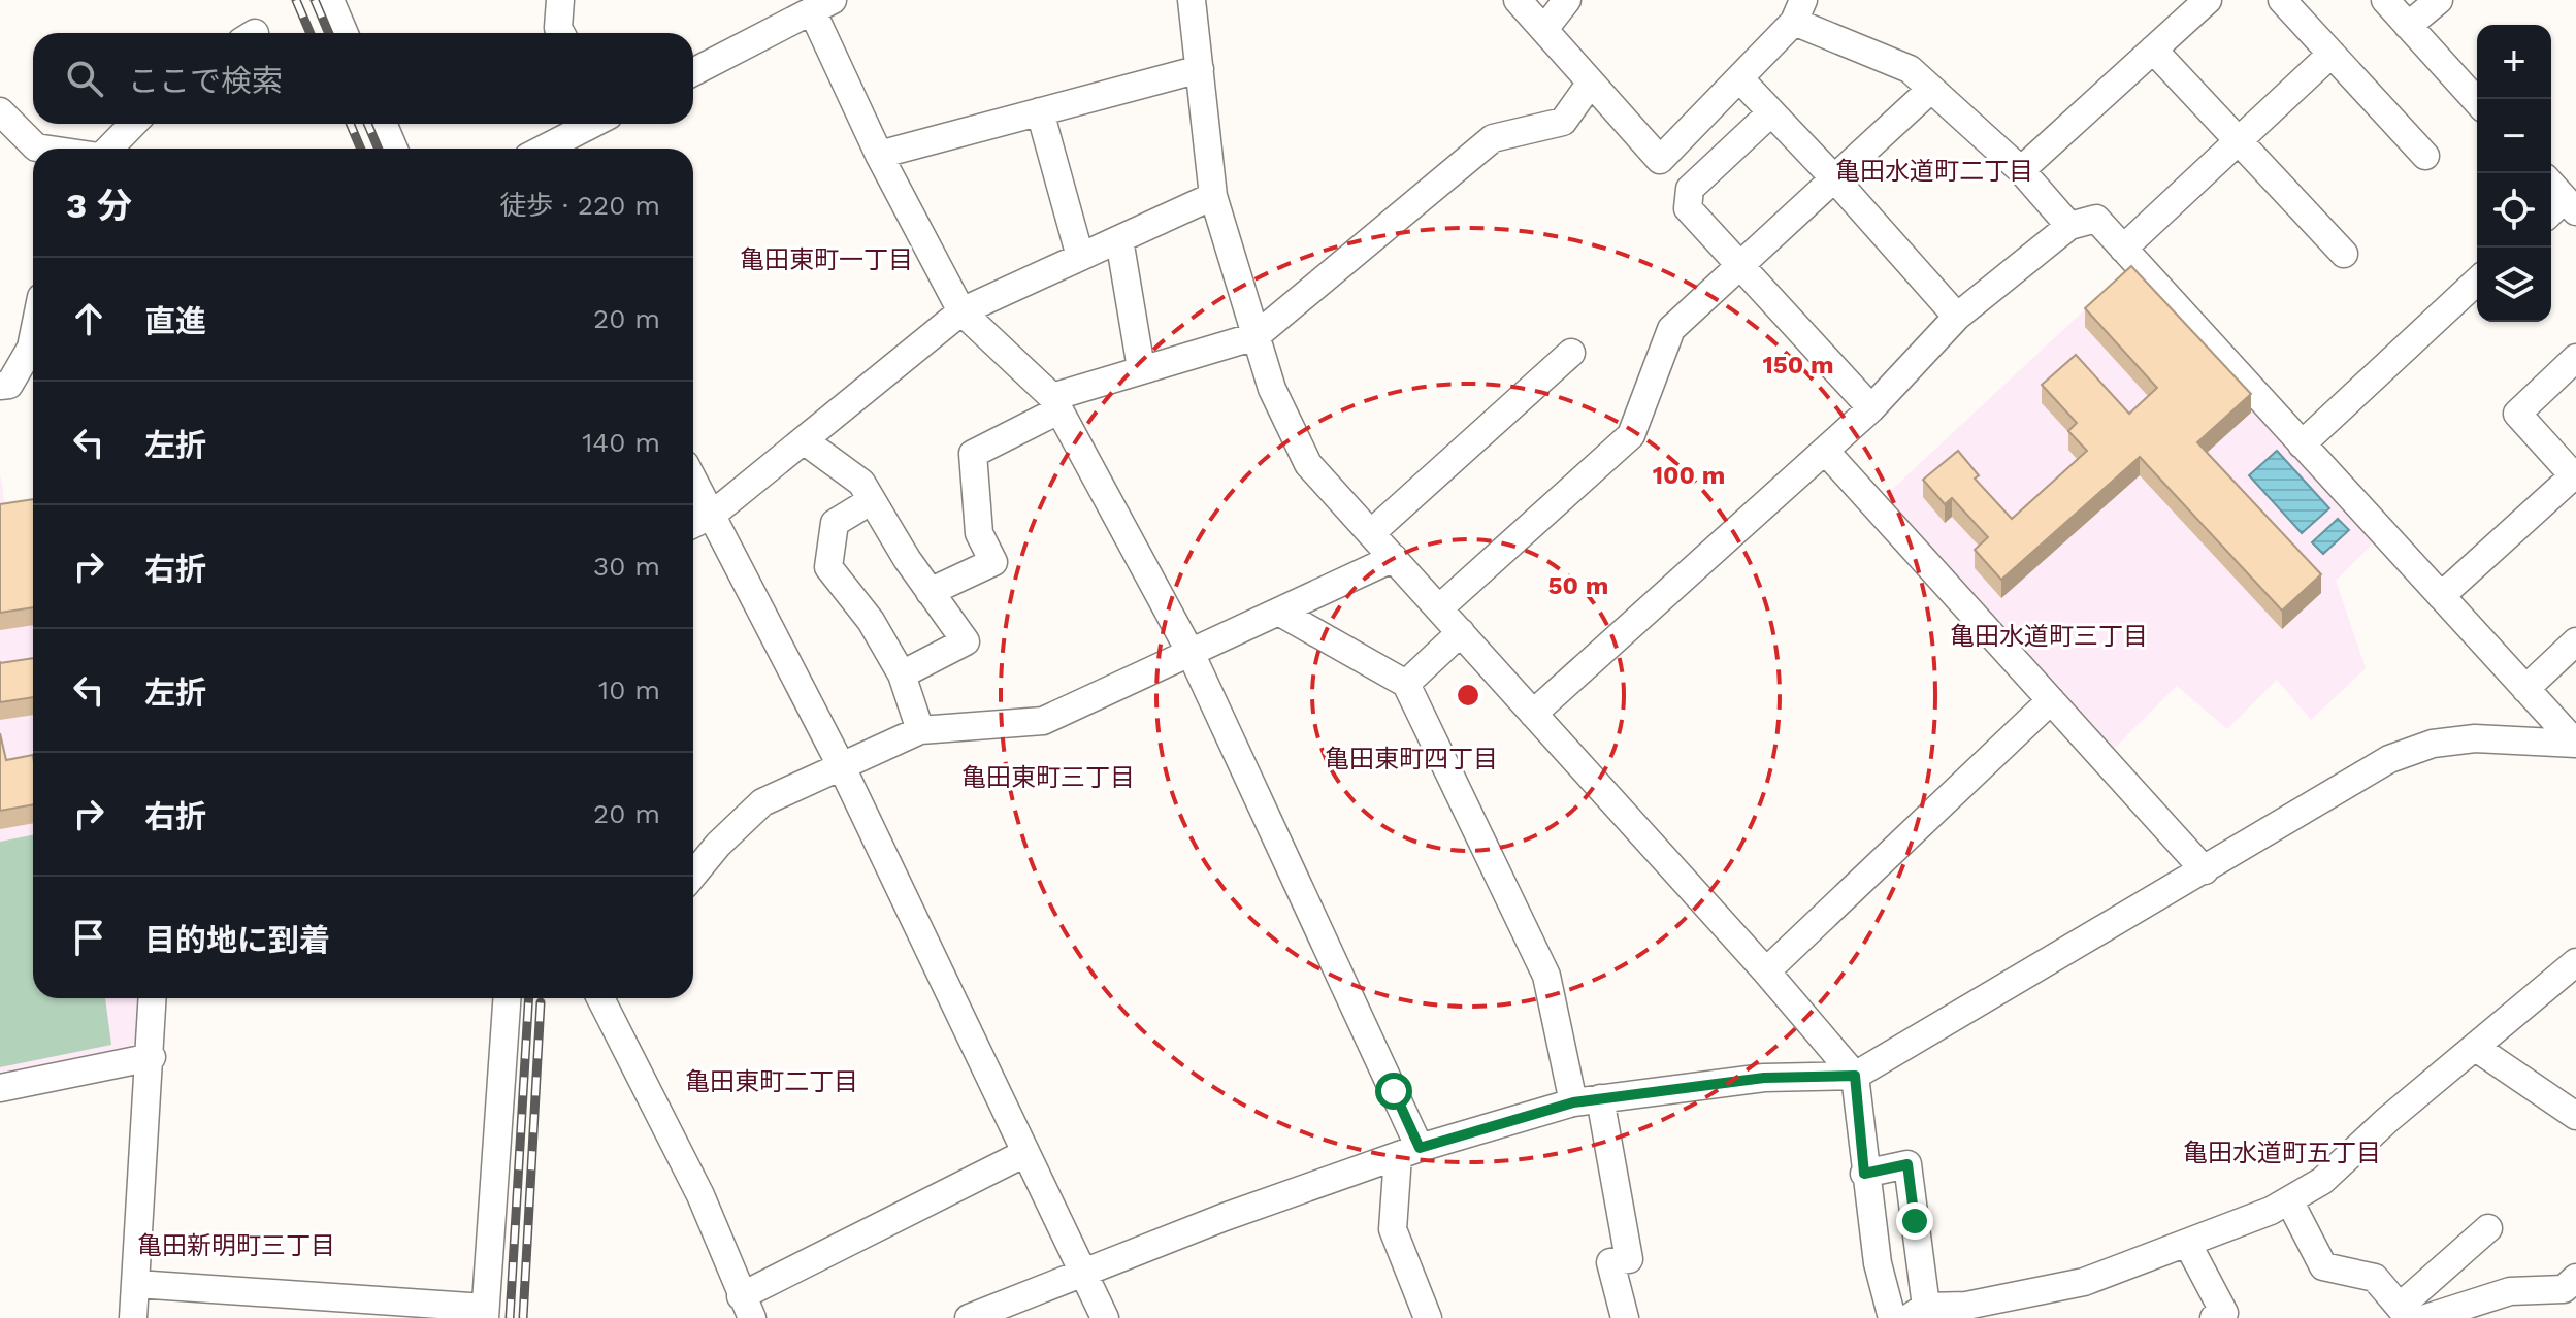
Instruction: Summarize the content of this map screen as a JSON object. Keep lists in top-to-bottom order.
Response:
{
  "districts": [
    "亀田水道町二丁目",
    "亀田東町一丁目",
    "亀田水道町三丁目",
    "亀田東町四丁目",
    "亀田東町三丁目",
    "亀田東町二丁目",
    "亀田水道町五丁目",
    "亀田新明町三丁目"
  ],
  "page": {
    "map_buttons": ["+", "−"],
    "search": "ここで検索",
    "heading": ["3 分", "徒歩 · 220 m"],
    "list": [
      ["直進", "20 m"],
      ["左折", "140 m"],
      ["右折", "30 m"],
      ["左折", "10 m"],
      ["右折", "20 m"],
      "目的地に到着"
    ]
  },
  "rings": ["150 m", "100 m", "50 m"]
}
